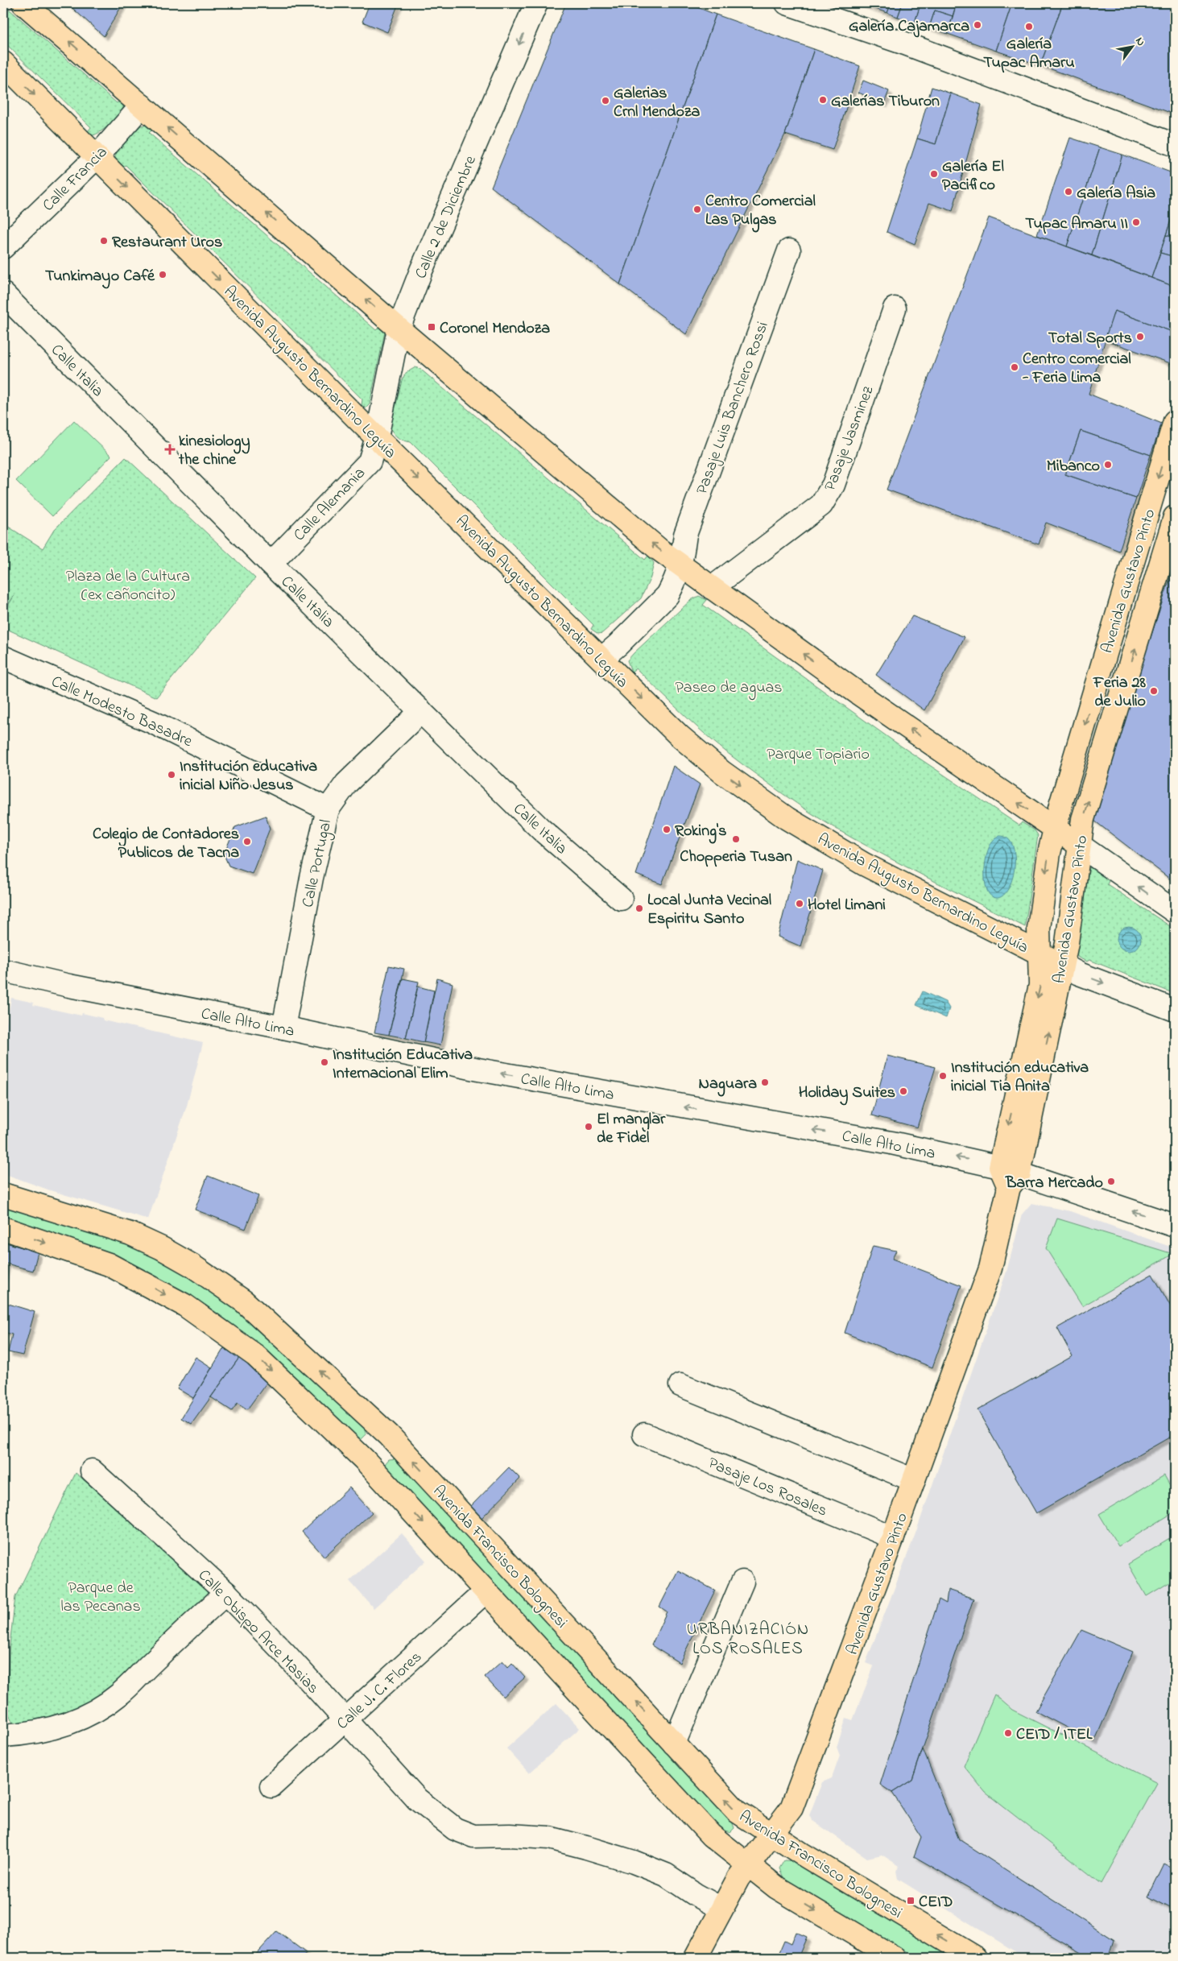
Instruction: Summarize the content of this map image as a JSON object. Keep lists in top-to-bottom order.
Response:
{
  "streets": {
    "main road": ["Avenida Augusto Bernardino Leguía", "Avenida Gustavo Pinto", "Avenida Francisco Bolognesi"],
    "street": [
      "Calle Francia",
      "Calle 2 de Diciembre",
      "Calle Italia",
      "Pasaje Luis Banchero Rossi",
      "Pasaje Jasminez",
      "Calle Alemania",
      "Calle Modesto Basadre",
      "Calle Portugal",
      "Calle Alto Lima",
      "Pasaje Los Rosales",
      "Calle Obispo Arce Masias",
      "Calle J. C. Flores"
    ]
  },
  "crossings": [
    ["Calle Francia", "Avenida Augusto Bernardino Leguía"],
    ["Calle 2 de Diciembre", "Avenida Augusto Bernardino Leguía"],
    ["Calle 2 de Diciembre", "Calle Alemania"],
    ["Calle Italia", "Calle Alemania"],
    ["Calle Italia", "Calle Portugal"],
    ["Avenida Augusto Bernardino Leguía", "Pasaje Luis Banchero Rossi"],
    ["Avenida Augusto Bernardino Leguía", "Calle Alemania"],
    ["Avenida Augusto Bernardino Leguía", "Avenida Gustavo Pinto"],
    ["Avenida Gustavo Pinto", "Calle Alto Lima"],
    ["Avenida Gustavo Pinto", "Pasaje Los Rosales"],
    ["Avenida Gustavo Pinto", "Avenida Francisco Bolognesi"],
    ["Avenida Gustavo Pinto", "Calle Obispo Arce Masias"],
    ["Calle Modesto Basadre", "Calle Portugal"],
    ["Calle Portugal", "Calle Alto Lima"],
    ["Calle Obispo Arce Masias", "Calle J. C. Flores"]
  ],
  "one_way": ["Calle 2 de Diciembre", "Calle Alto Lima"],
  "districts": ["URBANIZACIÓN LOS ROSALES"],
  "parks": [
    "Plaza de la Cultura (ex cañoncito)",
    "Paseo de aguas",
    "Parque Topiario",
    "Parque de las Pecanas"
  ],
  "places": {
    "other": [
      "Galería Cajamarca",
      "Galería Tupac Amaru",
      "Galerías Tiburon",
      "Galerias Crnl Mendoza",
      "Galería El Pacifico",
      "Galería Asia",
      "Centro Comercial Las Pulgas",
      "Tupac Amaru II",
      "Restaurant Uros",
      "Tunkimayo Café",
      "Total Sports",
      "Centro comercial - Feria Lima",
      "Mibanco",
      "Feria 28 de Julio",
      "Institución educativa inicial Niño Jesus",
      "Roking's",
      "Chopperia Tusan",
      "Colegio de Contadores Publicos de Tacna",
      "Hotel Limani",
      "Local Junta Vecinal Espiritu Santo",
      "Institución Educativa Internacional Elim",
      "Institución educativa inicial Tia Anita",
      "Naguara",
      "Holiday Suites",
      "El manglar de Fidel",
      "Barra Mercado",
      "CEID / ITEL"
    ],
    "transit": ["Coronel Mendoza", "CEID"],
    "health": ["kinesiology the chine"]
  },
  "north": "top right"
}
